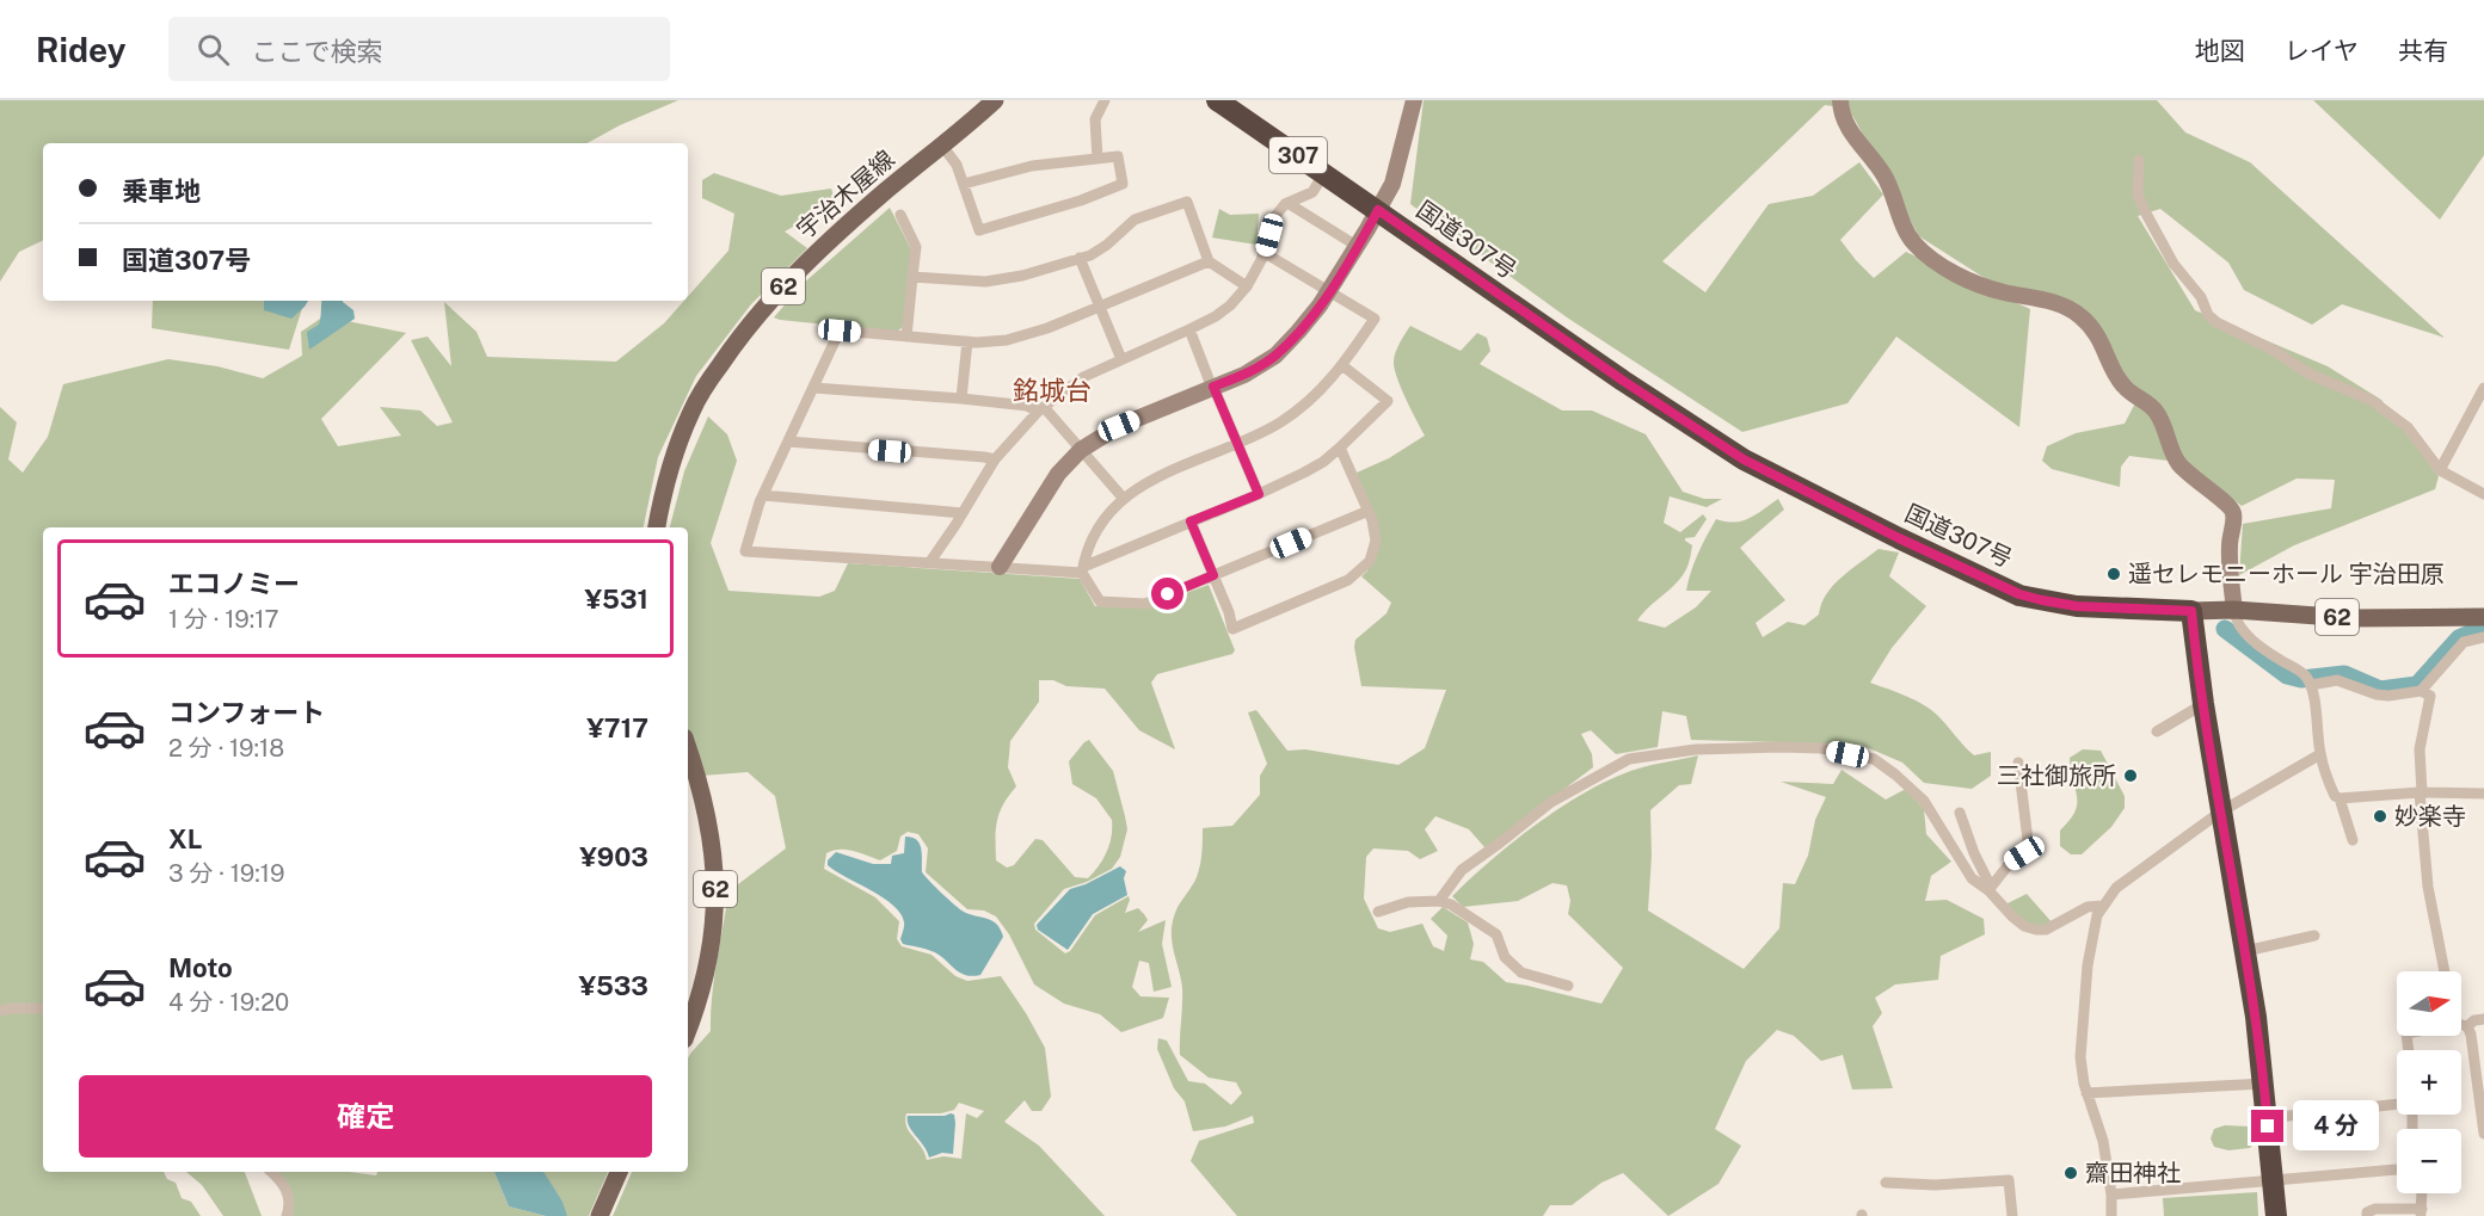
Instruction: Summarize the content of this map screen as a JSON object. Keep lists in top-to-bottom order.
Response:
{
  "streets": {
    "highway": ["307", "国道307号"],
    "main road": ["宇治木屋線", "62"]
  },
  "crossings": [
    ["国道307号", "62"]
  ],
  "districts": ["銘城台"],
  "places": [
    "遥セレモニーホール 宇治田原",
    "三社御旅所",
    "妙楽寺",
    "齋田神社"
  ],
  "north": "right",
  "page": {
    "header": "Ridey",
    "search": "ここで検索",
    "nav": ["地図", "レイヤ", "共有"],
    "banner": ["乗車地", "国道307号"],
    "list": [
      {
        "name": "エコノミー",
        "note": "1 分 · 19:17",
        "value": "¥531"
      },
      {
        "name": "コンフォート",
        "note": "2 分 · 19:18",
        "value": "¥717"
      },
      {
        "name": "XL",
        "note": "3 分 · 19:19",
        "value": "¥903"
      },
      {
        "name": "Moto",
        "note": "4 分 · 19:20",
        "value": "¥533"
      }
    ],
    "map_buttons": ["+", "−"],
    "buttons": "確定",
    "bubble": "4 分"
  }
}
